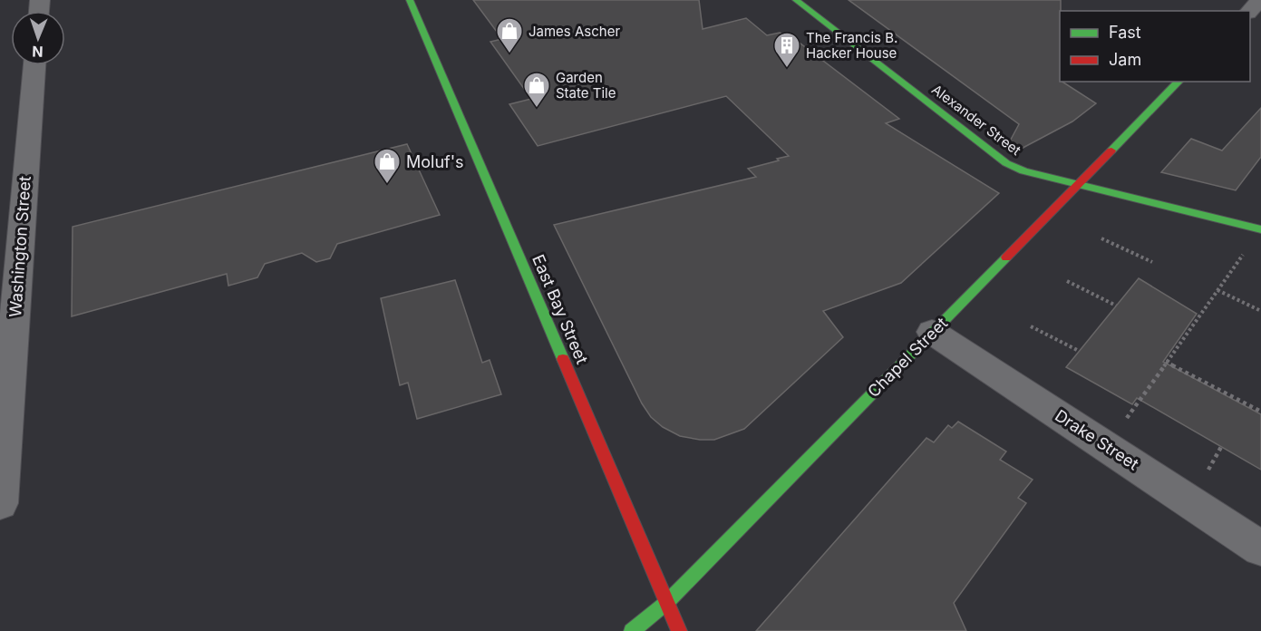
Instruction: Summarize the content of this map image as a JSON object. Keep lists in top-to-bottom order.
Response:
{
  "streets": {
    "street": [
      "Alexander Street",
      "Washington Street",
      "East Bay Street",
      "Chapel Street",
      "Drake Street"
    ]
  },
  "crossings": [
    ["Alexander Street", "Chapel Street"],
    ["East Bay Street", "Chapel Street"],
    ["Chapel Street", "Drake Street"]
  ],
  "places": {
    "shop": ["James Ascher", "Garden State Tile", "Moluf's"],
    "building": ["The Francis B. Hacker House"]
  },
  "legend": ["Fast", "Jam"],
  "north": "bottom"
}
